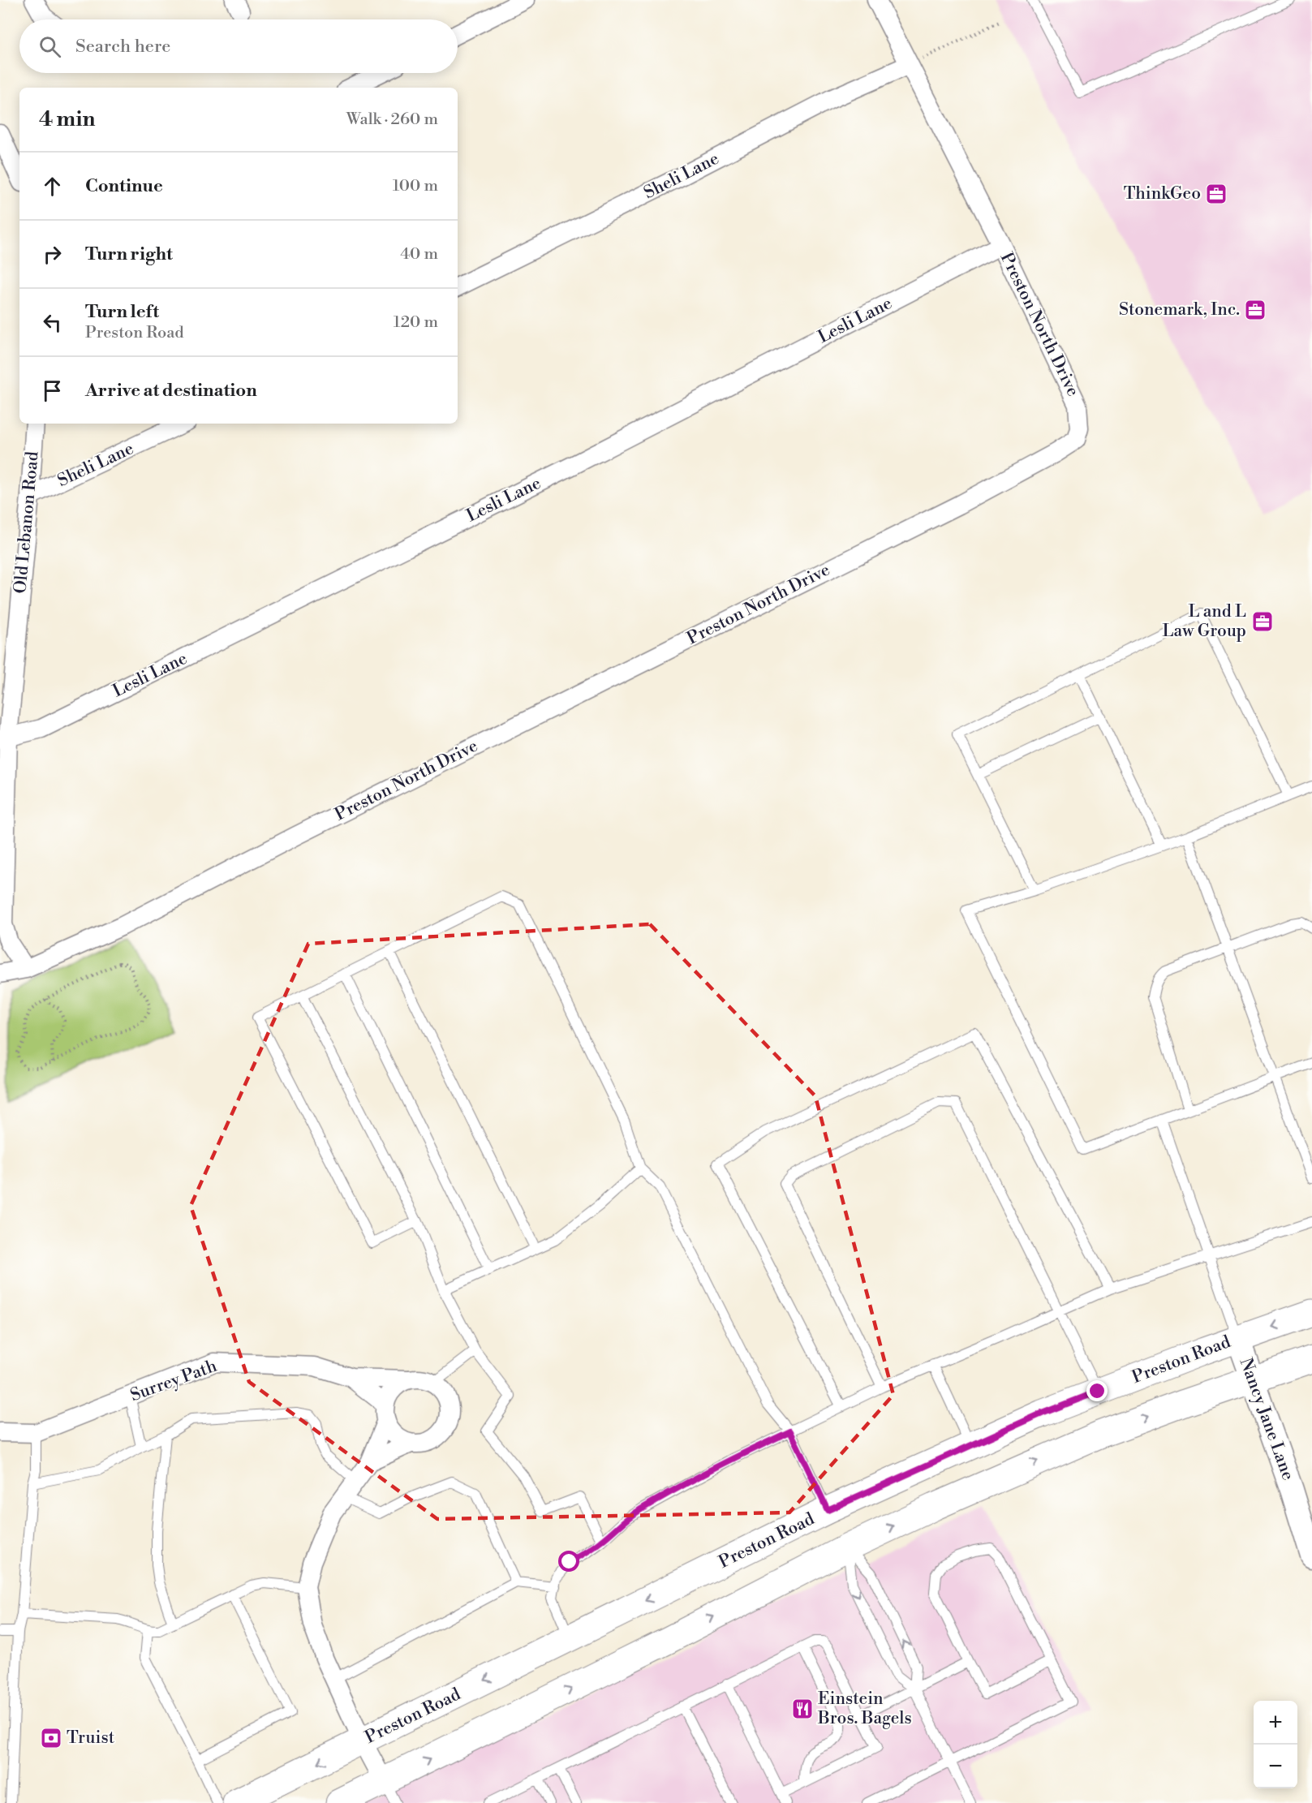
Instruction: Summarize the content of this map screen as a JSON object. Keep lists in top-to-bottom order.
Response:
{
  "streets": {
    "main road": ["Preston Road"],
    "street": [
      "Sheli Lane",
      "Lesli Lane",
      "Preston North Drive",
      "Old Lebanon Road",
      "Surrey Path",
      "Nancy Jane Lane"
    ]
  },
  "crossings": [
    ["Sheli Lane", "Preston North Drive"],
    ["Sheli Lane", "Old Lebanon Road"],
    ["Lesli Lane", "Preston North Drive"],
    ["Lesli Lane", "Old Lebanon Road"],
    ["Preston North Drive", "Old Lebanon Road"],
    ["Preston Road", "Nancy Jane Lane"]
  ],
  "places": {
    "office": ["ThinkGeo", "Stonemark, Inc.", "L and L Law Group"],
    "restaurant": ["Einstein Bros. Bagels"],
    "bank": ["Truist"]
  },
  "page": {
    "search": "Search here",
    "heading": ["4 min", "Walk · 260 m"],
    "list": [
      ["Continue", "100 m"],
      ["Turn right", "40 m"],
      ["Turn left", "Preston Road", "120 m"],
      "Arrive at destination"
    ],
    "map_buttons": ["+", "−"]
  }
}
